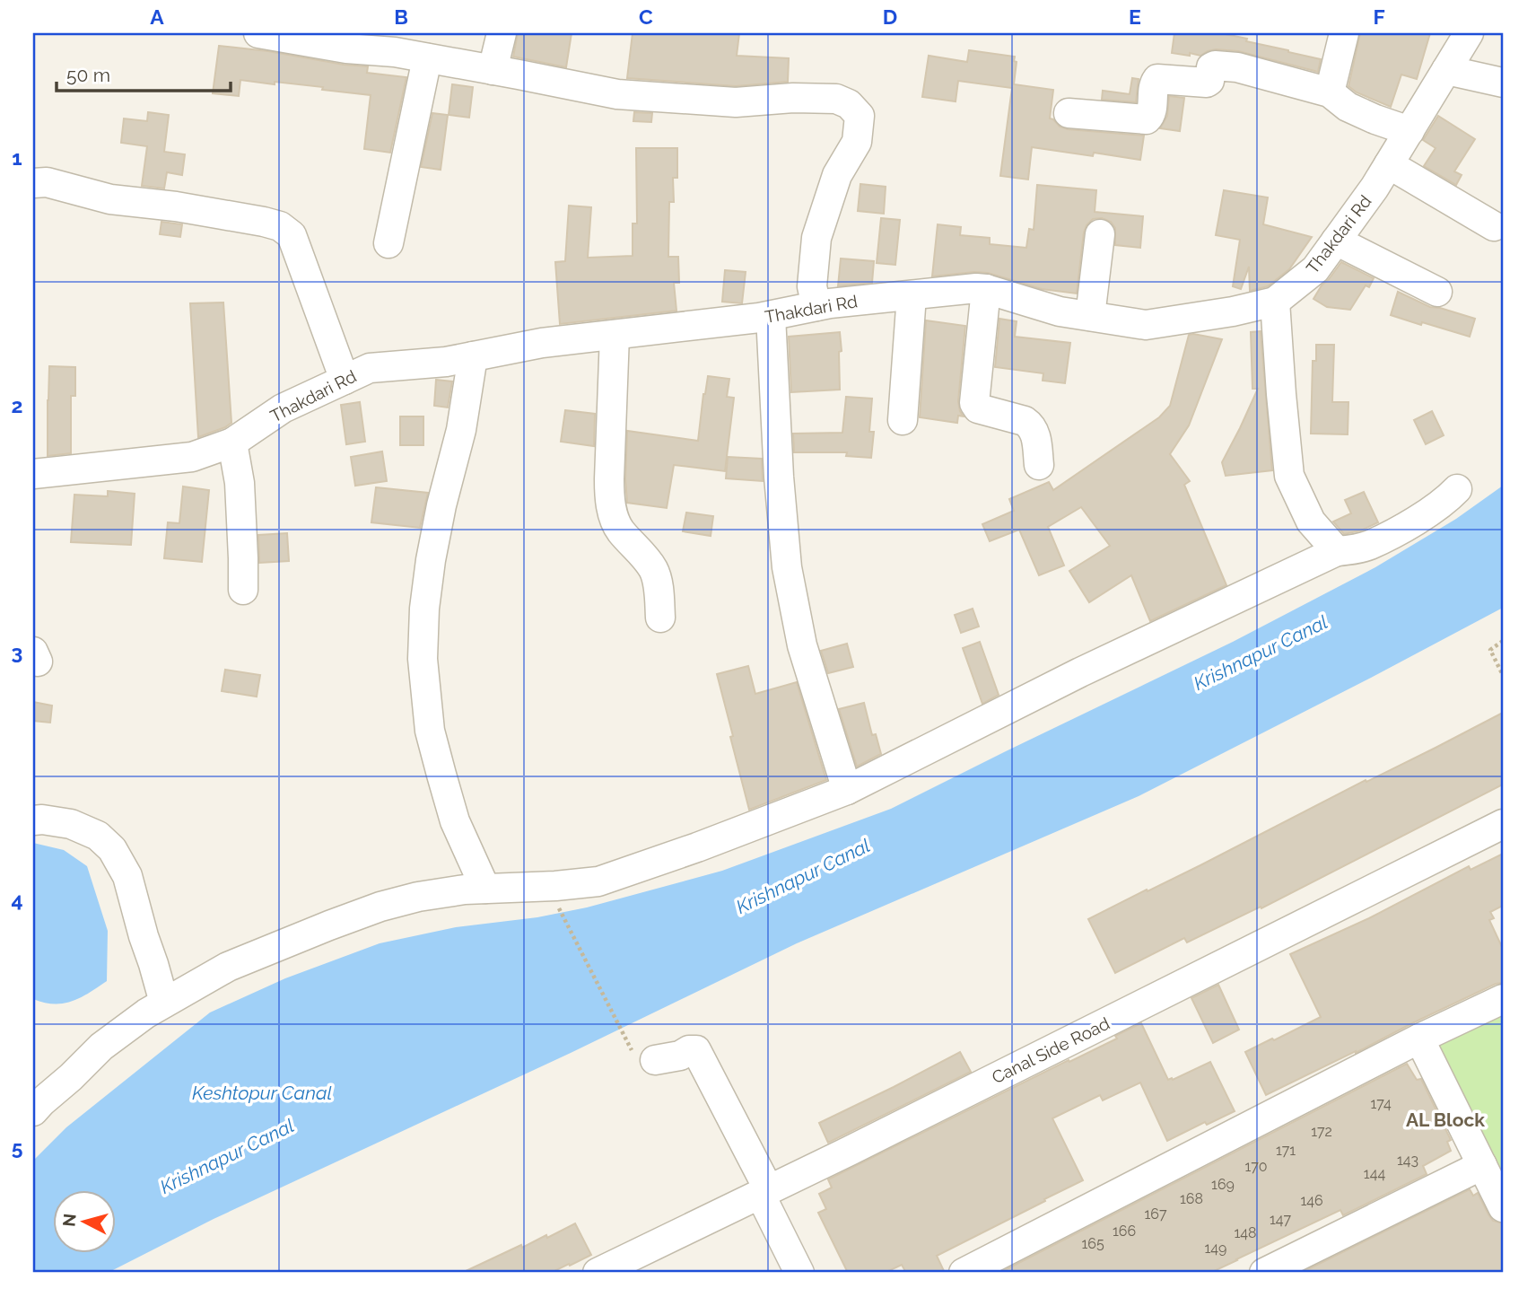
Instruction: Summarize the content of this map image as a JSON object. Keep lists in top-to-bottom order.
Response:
{
  "streets": {
    "street": ["Thakdari Rd", "Canal Side Road"]
  },
  "districts": ["AL Block"],
  "water": ["Krishnapur Canal", "Keshtopur Canal"],
  "house_numbers": [
    "174",
    "172",
    "171",
    "143",
    "170",
    "144",
    "169",
    "168",
    "146",
    "167",
    "147",
    "166",
    "148",
    "165",
    "149"
  ],
  "scale_bar": "50 m",
  "north": "left",
  "grid": {
    "columns": [
      "A",
      "B",
      "C",
      "D",
      "E",
      "F"
    ],
    "rows": [
      "1",
      "2",
      "3",
      "4",
      "5"
    ]
  }
}
